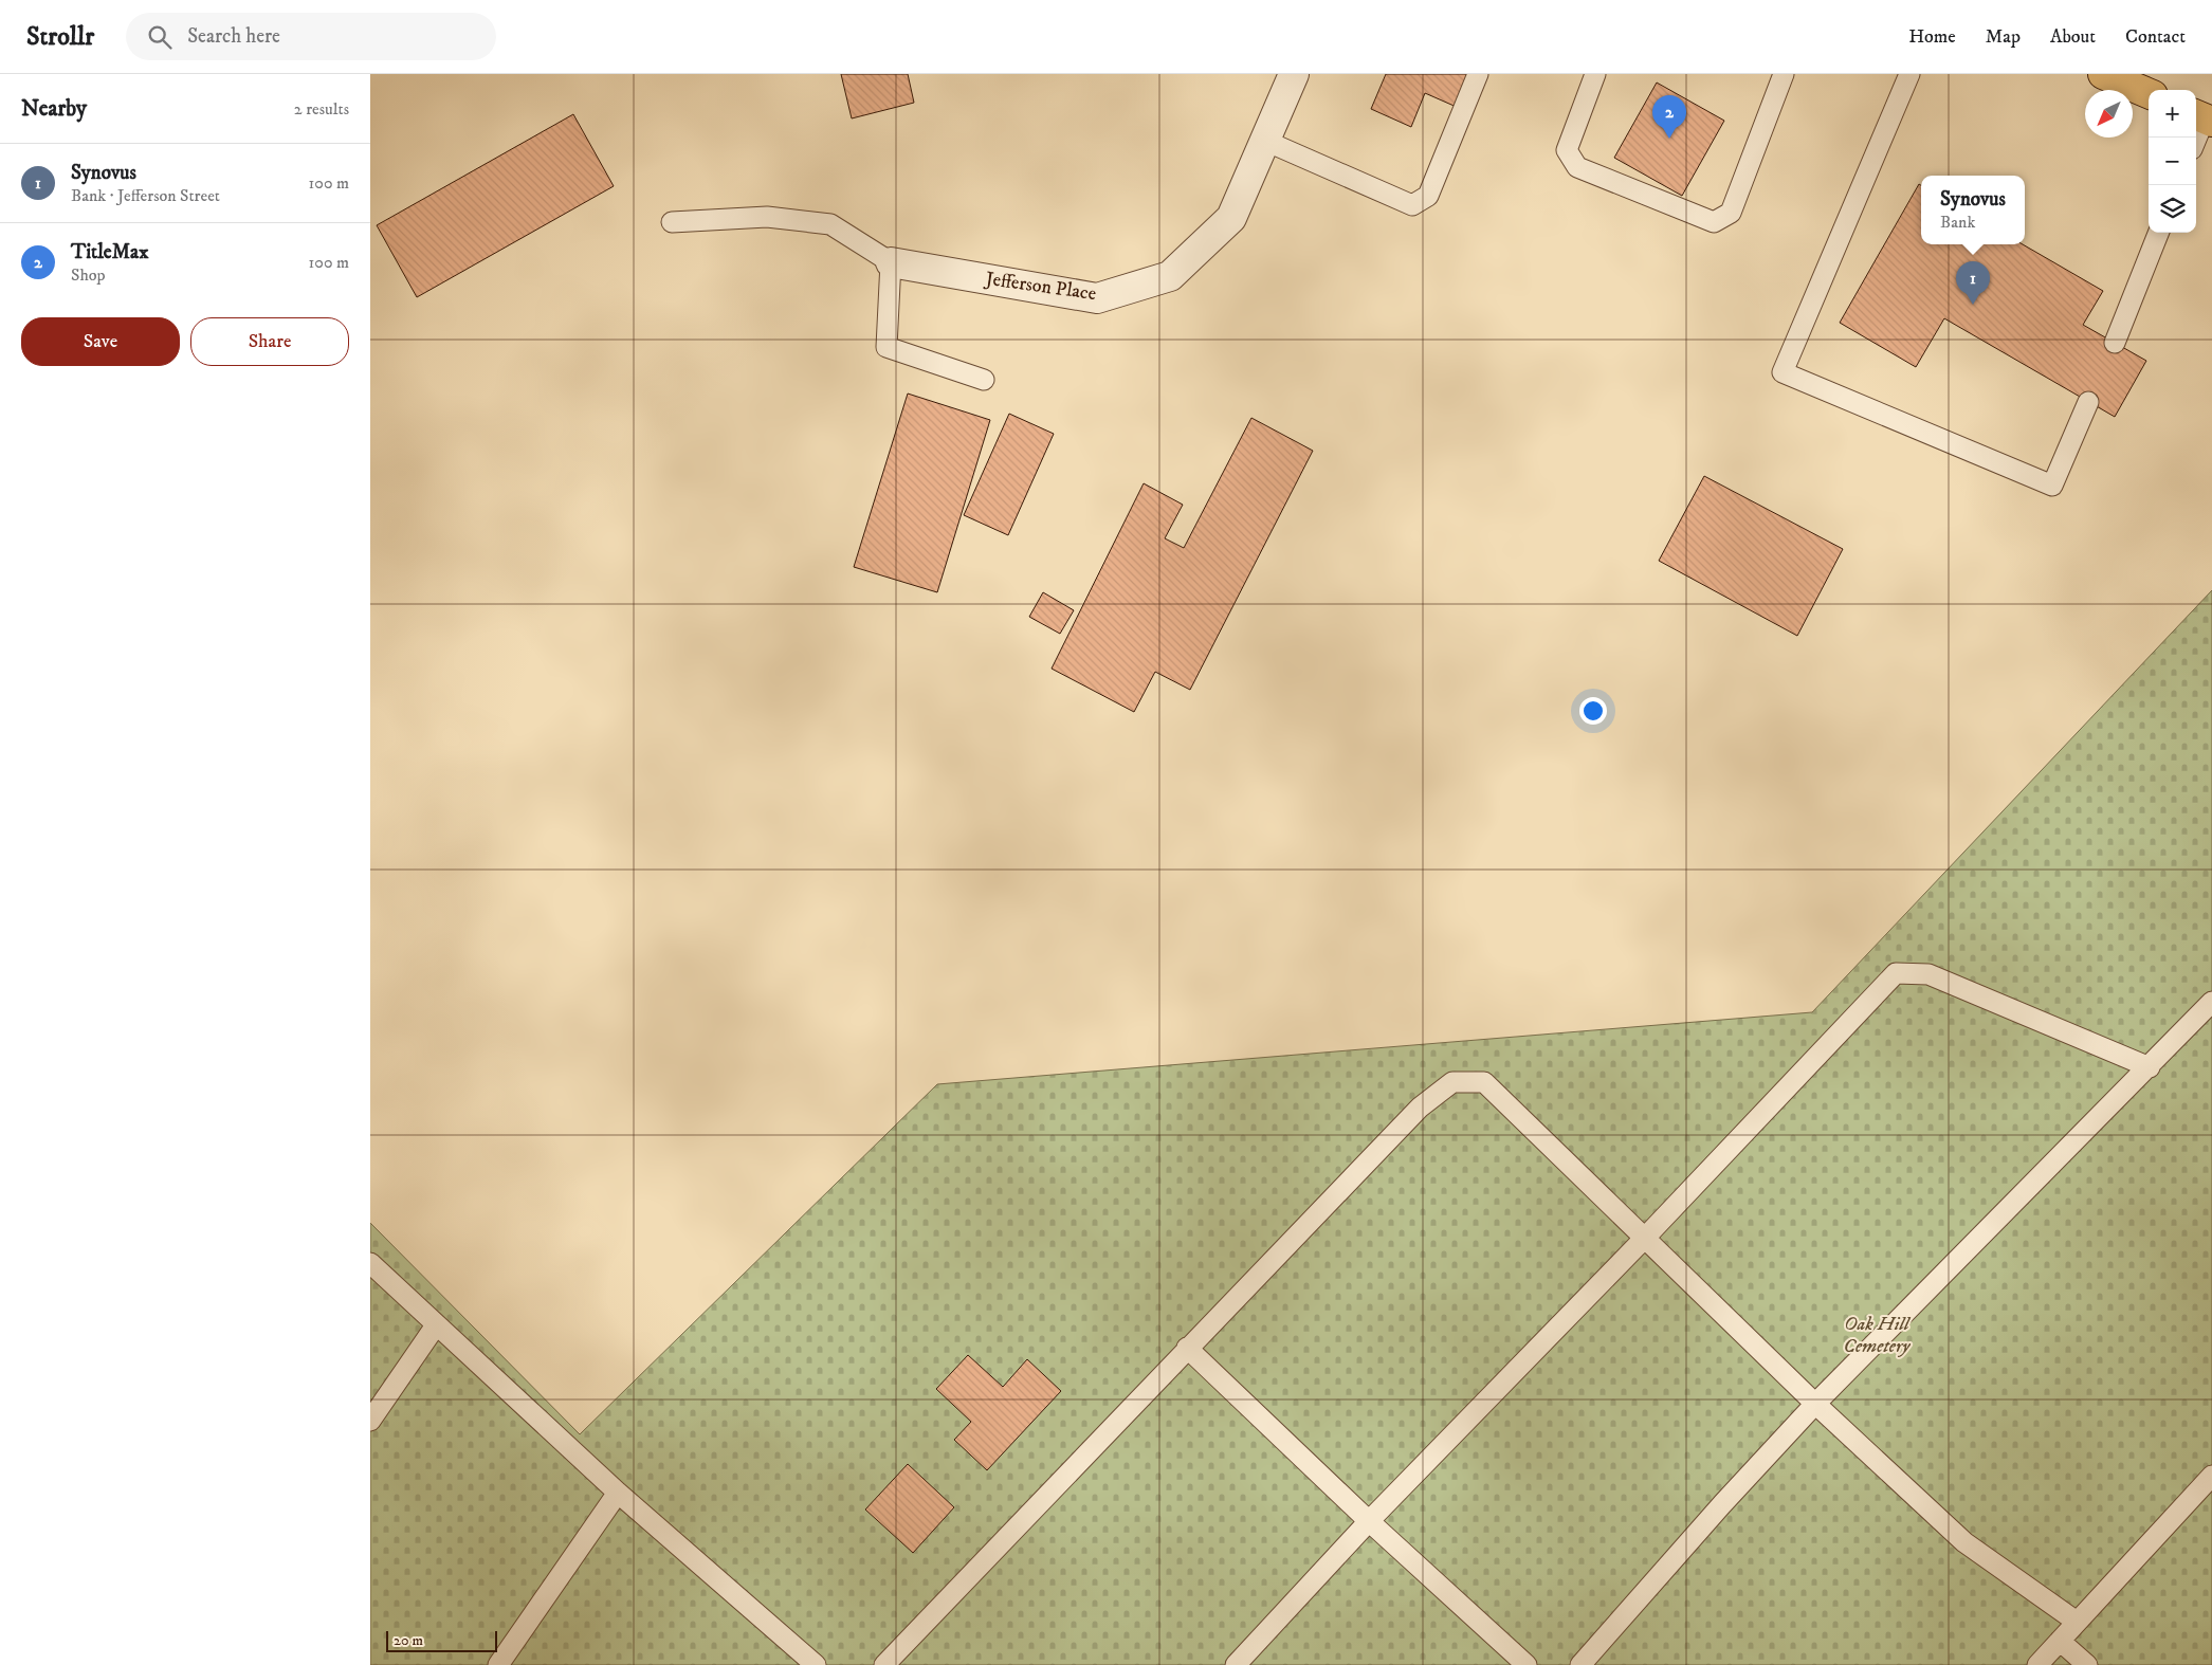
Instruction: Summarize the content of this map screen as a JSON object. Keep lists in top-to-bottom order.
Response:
{
  "streets": {
    "street": ["Jefferson Place"]
  },
  "parks": ["Oak Hill Cemetery"],
  "scale_bar": "20 m",
  "north": "bottom left",
  "page": {
    "header": "Strollr",
    "search": "Search here",
    "nav": [
      "Home",
      "Map",
      "About",
      "Contact"
    ],
    "heading": ["Nearby", "2 results"],
    "map_buttons": ["+", "−"],
    "pins": ["2", "1"],
    "list": [
      {
        "mark": "1",
        "name": "Synovus",
        "note": "Bank · Jefferson Street",
        "value": "100 m"
      },
      {
        "mark": "2",
        "name": "TitleMax",
        "note": "Shop",
        "value": "100 m"
      }
    ],
    "popup": ["Synovus", "Bank"],
    "buttons": ["Save", "Share"],
    "scale": "20 m"
  }
}
